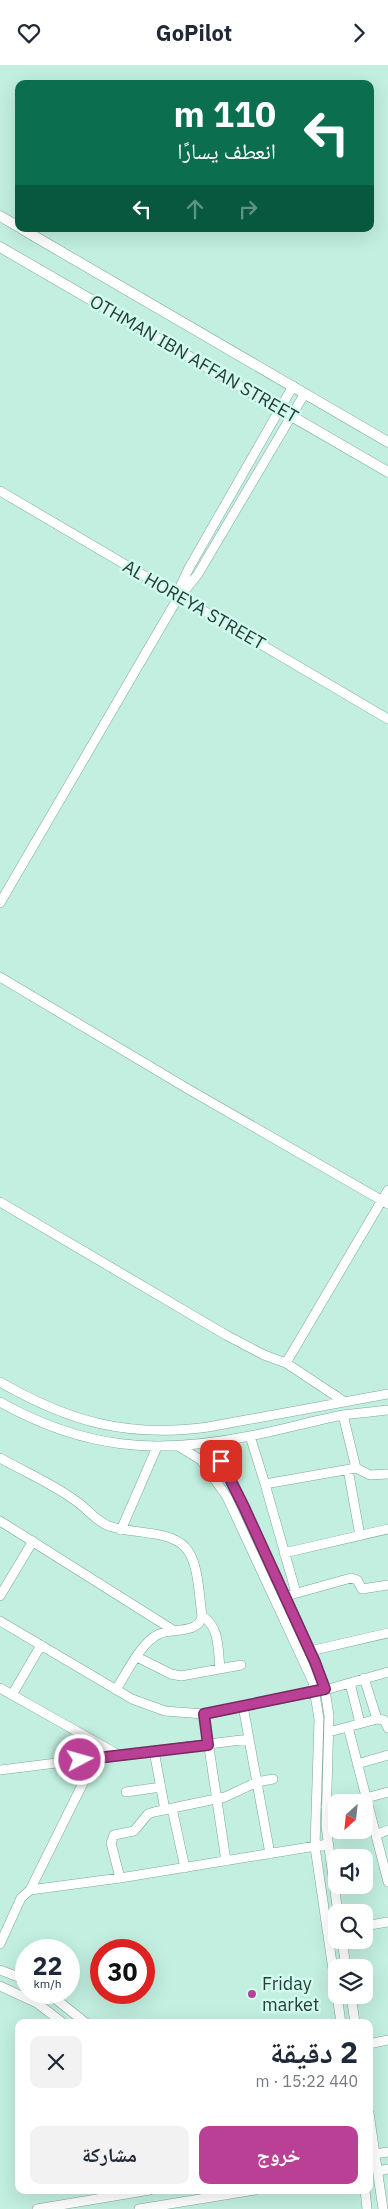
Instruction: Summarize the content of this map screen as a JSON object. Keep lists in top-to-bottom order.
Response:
{
  "streets": {
    "main road": ["OTHMAN IBN AFFAN STREET"],
    "street": ["AL HOREYA STREET"]
  },
  "places": ["Friday market"],
  "north": "bottom left",
  "page": {
    "header": "GoPilot",
    "turn": ["110 m", "انعطف يسارًا"],
    "speed": "22 km/h",
    "limit": "30",
    "heading": ["2 دقيقة", "440 m · 15:22"],
    "buttons": ["خروج", "مشاركة"]
  }
}
